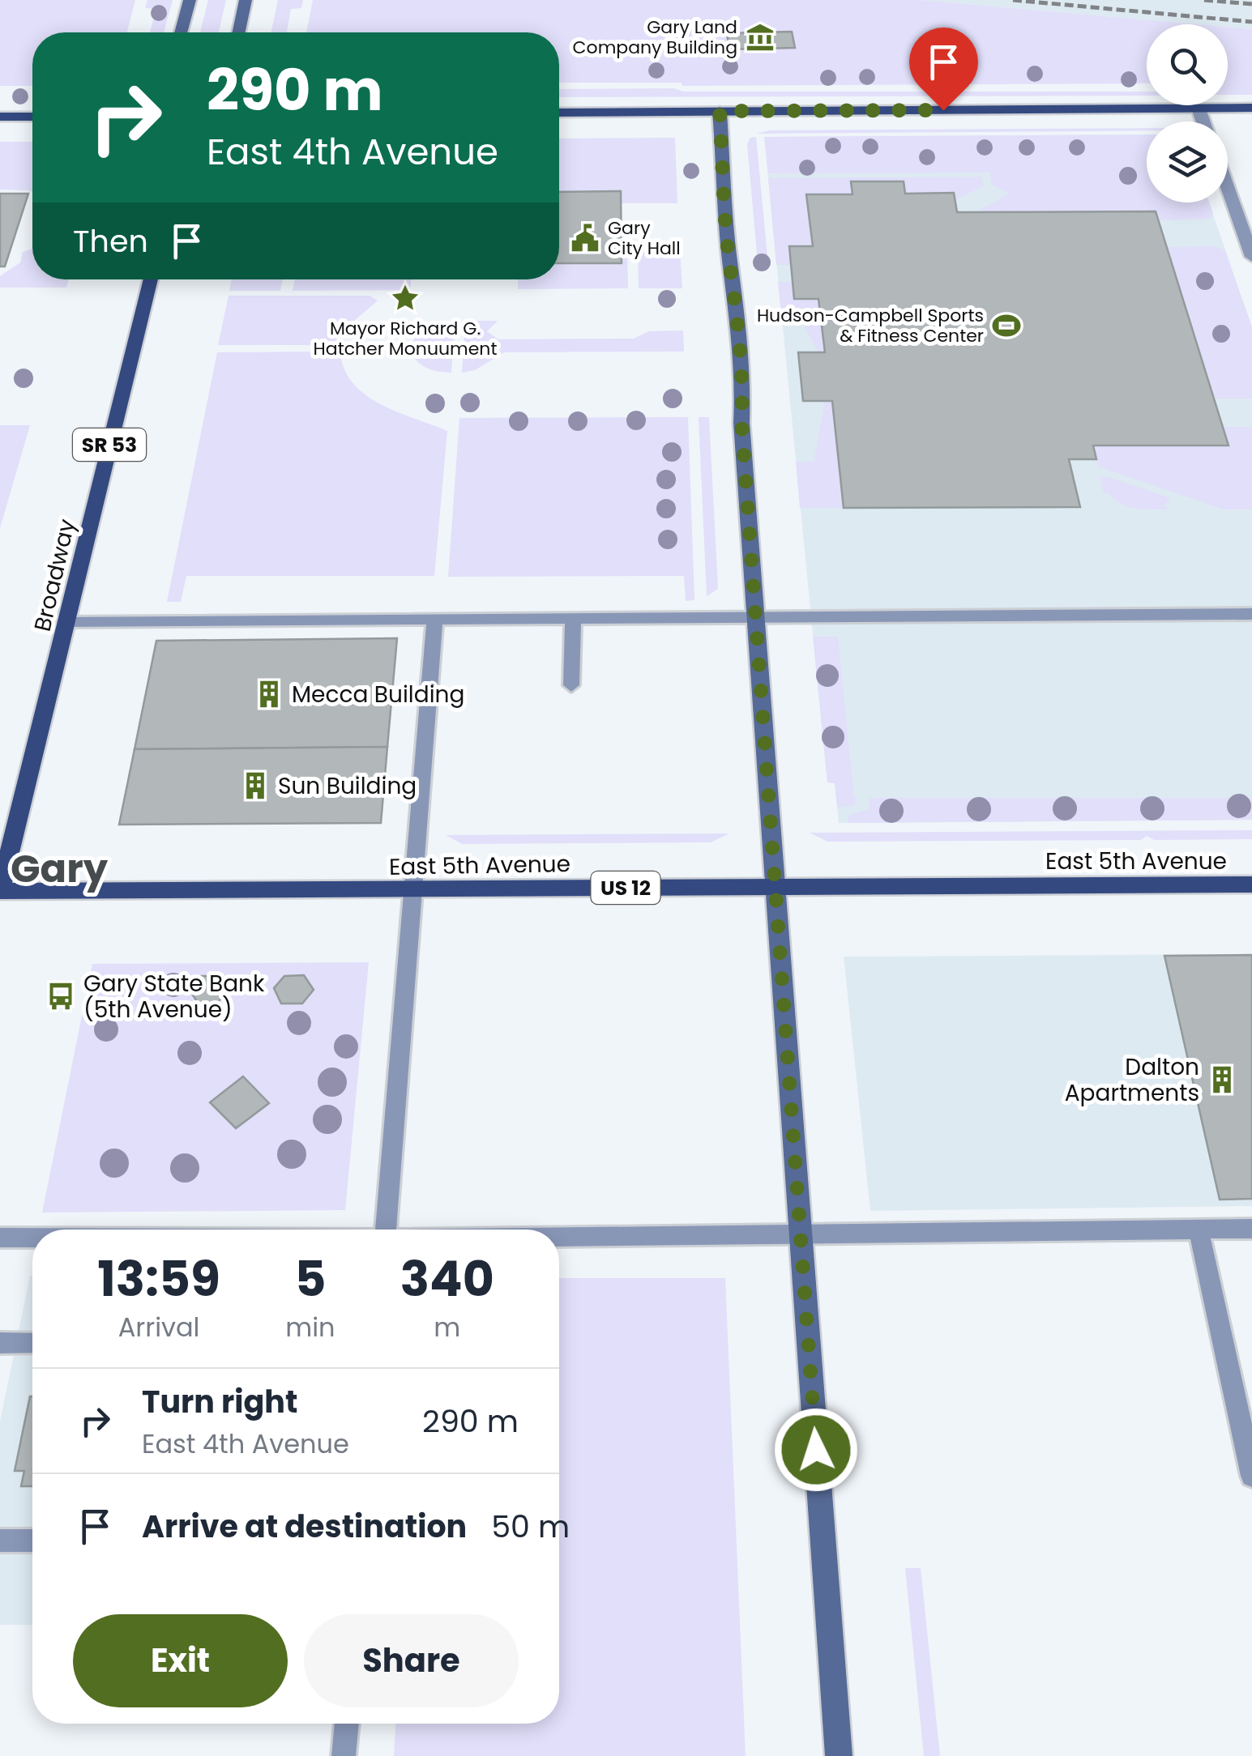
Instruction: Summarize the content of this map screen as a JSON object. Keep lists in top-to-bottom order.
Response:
{
  "streets": {
    "main road": [
      "SR 53",
      "Broadway",
      "East 5th Avenue",
      "US 12"
    ]
  },
  "crossings": [
    ["Broadway", "East 5th Avenue"]
  ],
  "districts": ["Gary"],
  "places": {
    "museum": ["Gary Land Company Building"],
    "public building": ["Gary City Hall"],
    "place": ["Mayor Richard G. Hatcher Monuument"],
    "sports": ["Hudson-Campbell Sports & Fitness Center"],
    "building": ["Mecca Building", "Sun Building", "Dalton Apartments"],
    "bus stop": ["Gary State Bank (5th Avenue)"]
  },
  "page": {
    "turn": ["290 m", "East 4th Avenue"],
    "then": "Then",
    "eta": [
      "13:59",
      "Arrival",
      "5",
      "min",
      "340",
      "m"
    ],
    "list": [
      {
        "name": "Turn right",
        "note": "East 4th Avenue",
        "value": "290 m"
      },
      {
        "name": "Arrive at destination",
        "value": "50 m"
      }
    ],
    "buttons": ["Exit", "Share"]
  }
}
